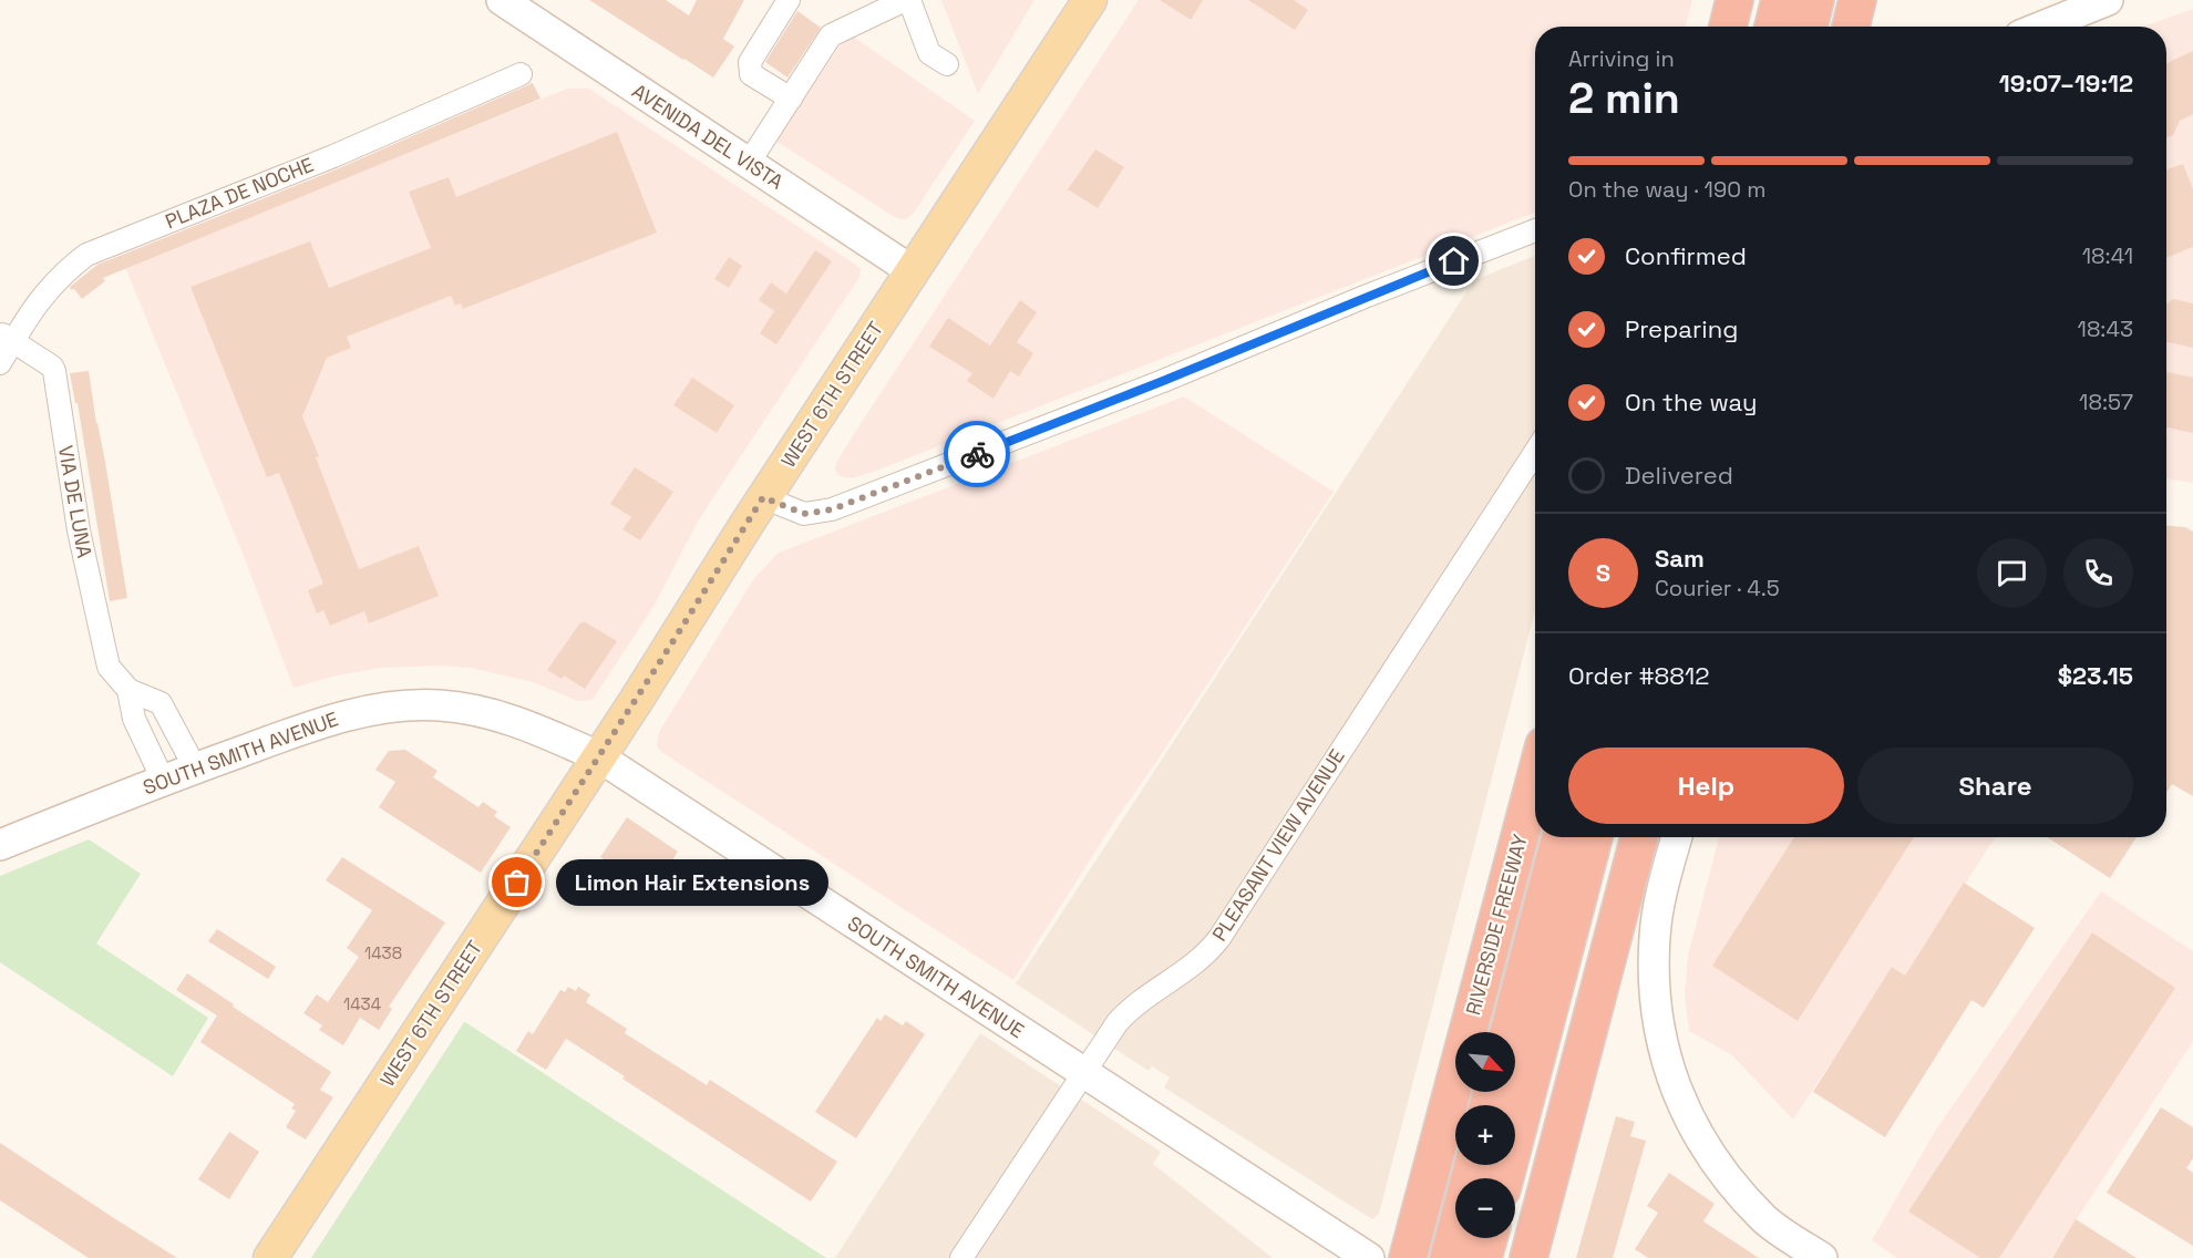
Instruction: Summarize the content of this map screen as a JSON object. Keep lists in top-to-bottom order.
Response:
{
  "streets": {
    "highway": ["RIVERSIDE FREEWAY"],
    "main road": ["AVENIDA DEL VISTA", "WEST 6TH STREET", "SOUTH SMITH AVENUE"],
    "street": ["PLAZA DE NOCHE", "VIA DE LUNA", "PLEASANT VIEW AVENUE"]
  },
  "crossings": [
    ["AVENIDA DEL VISTA", "WEST 6TH STREET"],
    ["PLAZA DE NOCHE", "VIA DE LUNA"],
    ["WEST 6TH STREET", "SOUTH SMITH AVENUE"],
    ["VIA DE LUNA", "SOUTH SMITH AVENUE"],
    ["SOUTH SMITH AVENUE", "PLEASANT VIEW AVENUE"]
  ],
  "places": ["Limon Hair Extensions"],
  "house_numbers": ["1438", "1434"],
  "north": "bottom right",
  "page": {
    "heading": ["2 min", "Arriving in", "19:07–19:12"],
    "panel": [
      "Sam",
      "Courier · 4.5",
      "Order #8812",
      "$23.15"
    ],
    "bar": "On the way · 190 m",
    "list": [
      ["Confirmed", "18:41"],
      ["Preparing", "18:43"],
      ["On the way", "18:57"],
      "Delivered"
    ],
    "round": "S",
    "buttons": ["Help", "Share"],
    "bubble": "Limon Hair Extensions",
    "map_buttons": ["+", "−"]
  }
}
